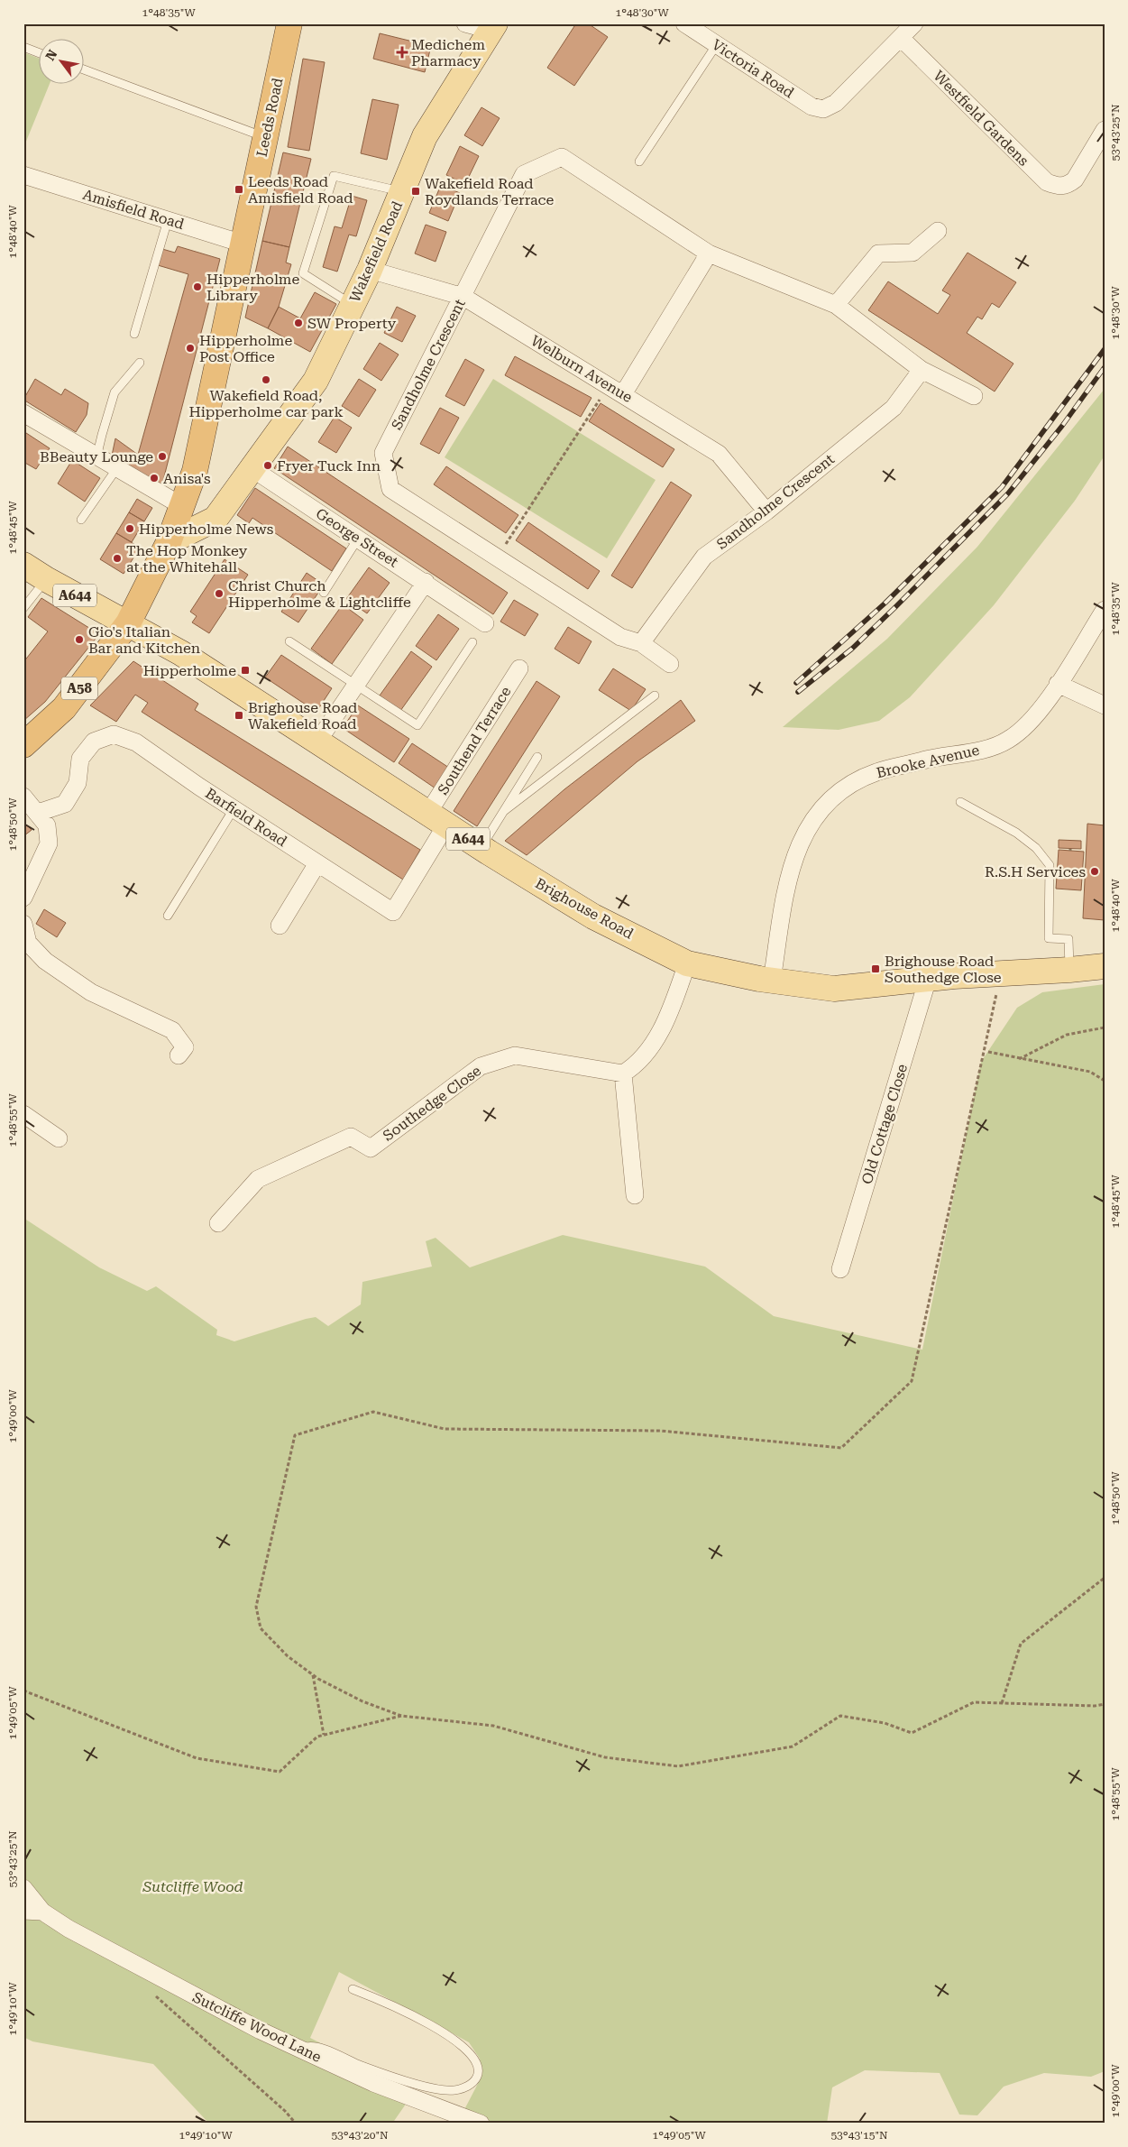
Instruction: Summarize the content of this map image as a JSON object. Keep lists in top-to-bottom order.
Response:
{
  "streets": {
    "highway": ["Leeds Road", "A58"],
    "main road": ["Wakefield Road", "A644", "Brighouse Road"],
    "street": [
      "Victoria Road",
      "Westfield Gardens",
      "Amisfield Road",
      "Sandholme Crescent",
      "Welburn Avenue",
      "George Street",
      "Southend Terrace",
      "Brooke Avenue",
      "Barfield Road",
      "Southedge Close",
      "Old Cottage Close",
      "Sutcliffe Wood Lane"
    ]
  },
  "crossings": [
    ["Victoria Road", "Westfield Gardens"],
    ["Leeds Road", "Amisfield Road"],
    ["Leeds Road", "Wakefield Road"],
    ["Leeds Road", "A644"],
    ["Leeds Road", "A58"],
    ["Leeds Road", "Brighouse Road"],
    ["Wakefield Road", "Welburn Avenue"],
    ["Wakefield Road", "George Street"],
    ["Sandholme Crescent", "Welburn Avenue"],
    ["A644", "A58"],
    ["A644", "Brighouse Road"],
    ["A58", "Brighouse Road"],
    ["Southend Terrace", "Barfield Road"],
    ["Southend Terrace", "Brighouse Road"],
    ["Brooke Avenue", "Brighouse Road"],
    ["Barfield Road", "Brighouse Road"],
    ["Brighouse Road", "Old Cottage Close"]
  ],
  "parks": ["Sutcliffe Wood"],
  "places": {
    "health": ["Medichem Pharmacy"],
    "transit": [
      "Leeds Road Amisfield Road",
      "Wakefield Road Roydlands Terrace",
      "Hipperholme",
      "Brighouse Road Wakefield Road",
      "Brighouse Road Southedge Close"
    ],
    "other": [
      "Hipperholme Library",
      "SW Property",
      "Hipperholme Post Office",
      "Wakefield Road, Hipperholme car park",
      "BBeauty Lounge",
      "Fryer Tuck Inn",
      "Anisa's",
      "Hipperholme News",
      "The Hop Monkey at the Whitehall",
      "Christ Church Hipperholme & Lightcliffe",
      "Gio's Italian Bar and Kitchen",
      "R.S.H Services"
    ]
  },
  "north": "top left",
  "coordinates": [
    "1°48'35\"W",
    "1°48'30\"W",
    "53°43'25\"N",
    "1°48'40\"W",
    "1°48'45\"W",
    "1°48'50\"W",
    "1°48'55\"W",
    "1°49'00\"W",
    "1°49'05\"W",
    "1°49'10\"W",
    "53°43'20\"N",
    "53°43'15\"N"
  ]
}
